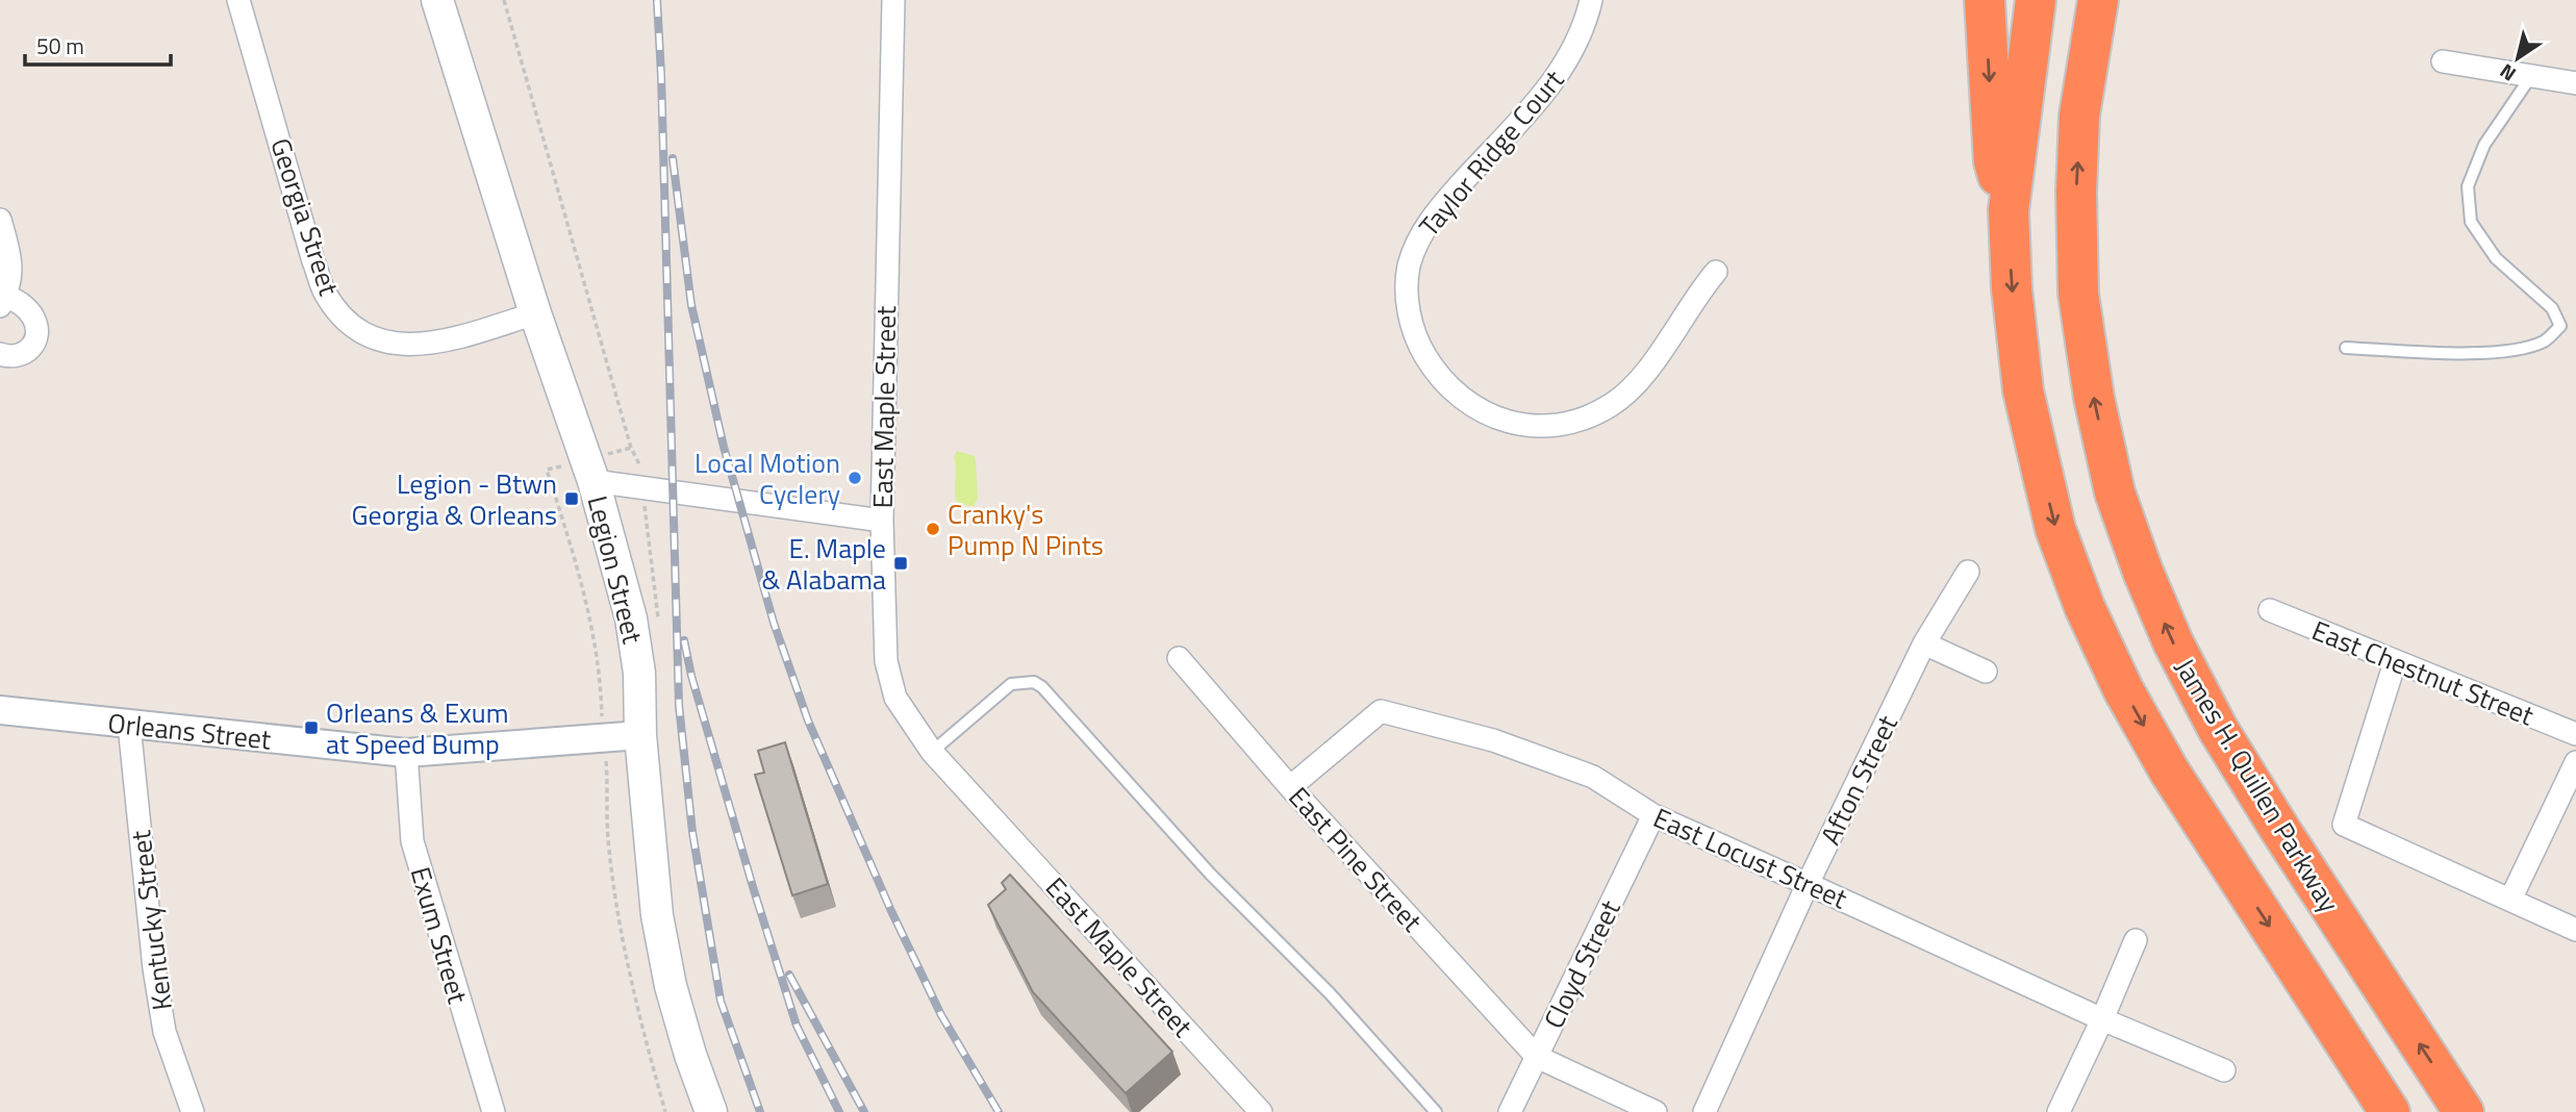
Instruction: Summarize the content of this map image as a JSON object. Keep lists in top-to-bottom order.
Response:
{
  "streets": {
    "highway": ["James H. Quillen Parkway"],
    "main road": ["Legion Street"],
    "street": [
      "Taylor Ridge Court",
      "Georgia Street",
      "East Maple Street",
      "East Chestnut Street",
      "Orleans Street",
      "Afton Street",
      "East Locust Street",
      "East Pine Street",
      "Kentucky Street",
      "Exum Street",
      "Cloyd Street"
    ]
  },
  "crossings": [
    ["Georgia Street", "Legion Street"],
    ["Legion Street", "Orleans Street"],
    ["Orleans Street", "Kentucky Street"],
    ["Orleans Street", "Exum Street"],
    ["Afton Street", "East Locust Street"],
    ["East Locust Street", "East Pine Street"],
    ["East Locust Street", "Cloyd Street"],
    ["East Pine Street", "Cloyd Street"]
  ],
  "places": {
    "other": ["Local Motion Cyclery", "Cranky's Pump N Pints"],
    "transit": ["Legion - Btwn Georgia & Orleans", "E. Maple & Alabama", "Orleans & Exum at Speed Bump"]
  },
  "scale_bar": "50 m",
  "north": "bottom left"
}
